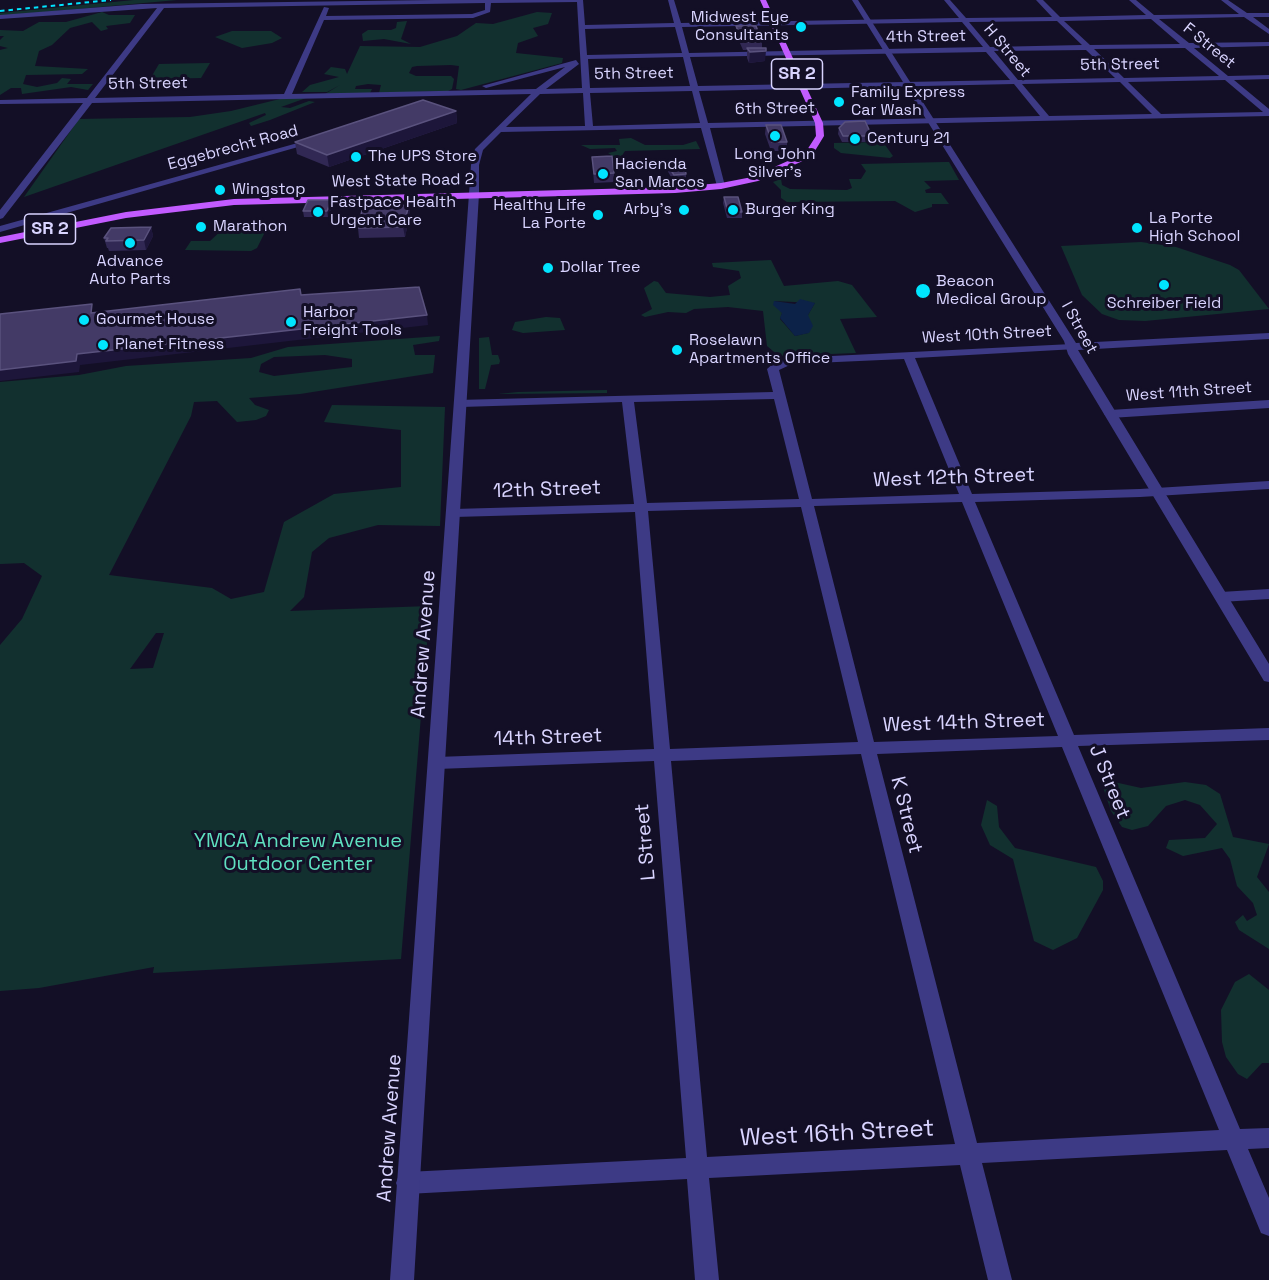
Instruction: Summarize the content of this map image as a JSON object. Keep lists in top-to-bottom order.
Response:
{
  "streets": {
    "main road": ["SR 2", "West State Road 2"],
    "street": [
      "4th Street",
      "F Street",
      "H Street",
      "5th Street",
      "6th Street",
      "Eggebrecht Road",
      "I Street",
      "West 10th Street",
      "West 11th Street",
      "West 12th Street",
      "12th Street",
      "Andrew Avenue",
      "West 14th Street",
      "14th Street",
      "J Street",
      "K Street",
      "L Street",
      "West 16th Street"
    ]
  },
  "crossings": [
    ["4th Street", "F Street"],
    ["4th Street", "H Street"],
    ["4th Street", "SR 2"],
    ["4th Street", "I Street"],
    ["4th Street", "Andrew Avenue"],
    ["F Street", "5th Street"],
    ["F Street", "6th Street"],
    ["H Street", "5th Street"],
    ["H Street", "6th Street"],
    ["5th Street", "SR 2"],
    ["5th Street", "I Street"],
    ["5th Street", "Andrew Avenue"],
    ["SR 2", "6th Street"],
    ["SR 2", "West State Road 2"],
    ["6th Street", "West State Road 2"],
    ["6th Street", "I Street"],
    ["6th Street", "Andrew Avenue"],
    ["West State Road 2", "Andrew Avenue"],
    ["I Street", "West 10th Street"],
    ["I Street", "West 11th Street"],
    ["I Street", "West 12th Street"],
    ["West 10th Street", "J Street"],
    ["West 10th Street", "K Street"],
    ["West 12th Street", "12th Street"],
    ["West 12th Street", "J Street"],
    ["West 12th Street", "K Street"],
    ["West 12th Street", "L Street"],
    ["12th Street", "Andrew Avenue"],
    ["12th Street", "L Street"],
    ["Andrew Avenue", "14th Street"],
    ["Andrew Avenue", "West 16th Street"],
    ["West 14th Street", "14th Street"],
    ["West 14th Street", "J Street"],
    ["West 14th Street", "K Street"],
    ["West 14th Street", "L Street"],
    ["14th Street", "L Street"],
    ["J Street", "West 16th Street"],
    ["K Street", "West 16th Street"],
    ["L Street", "West 16th Street"]
  ],
  "parks": ["YMCA Andrew Avenue Outdoor Center"],
  "places": [
    "Midwest Eye Consultants",
    "Family Express Car Wash",
    "Long John Silver's",
    "Century 21",
    "The UPS Store",
    "Hacienda San Marcos",
    "Wingstop",
    "Arby's",
    "Burger King",
    "Fastpace Health Urgent Care",
    "Healthy Life La Porte",
    "Marathon",
    "La Porte High School",
    "Advance Auto Parts",
    "Dollar Tree",
    "Schreiber Field",
    "Beacon Medical Group",
    "Gourmet House",
    "Harbor Freight Tools",
    "Planet Fitness",
    "Roselawn Apartments Office"
  ]
}
